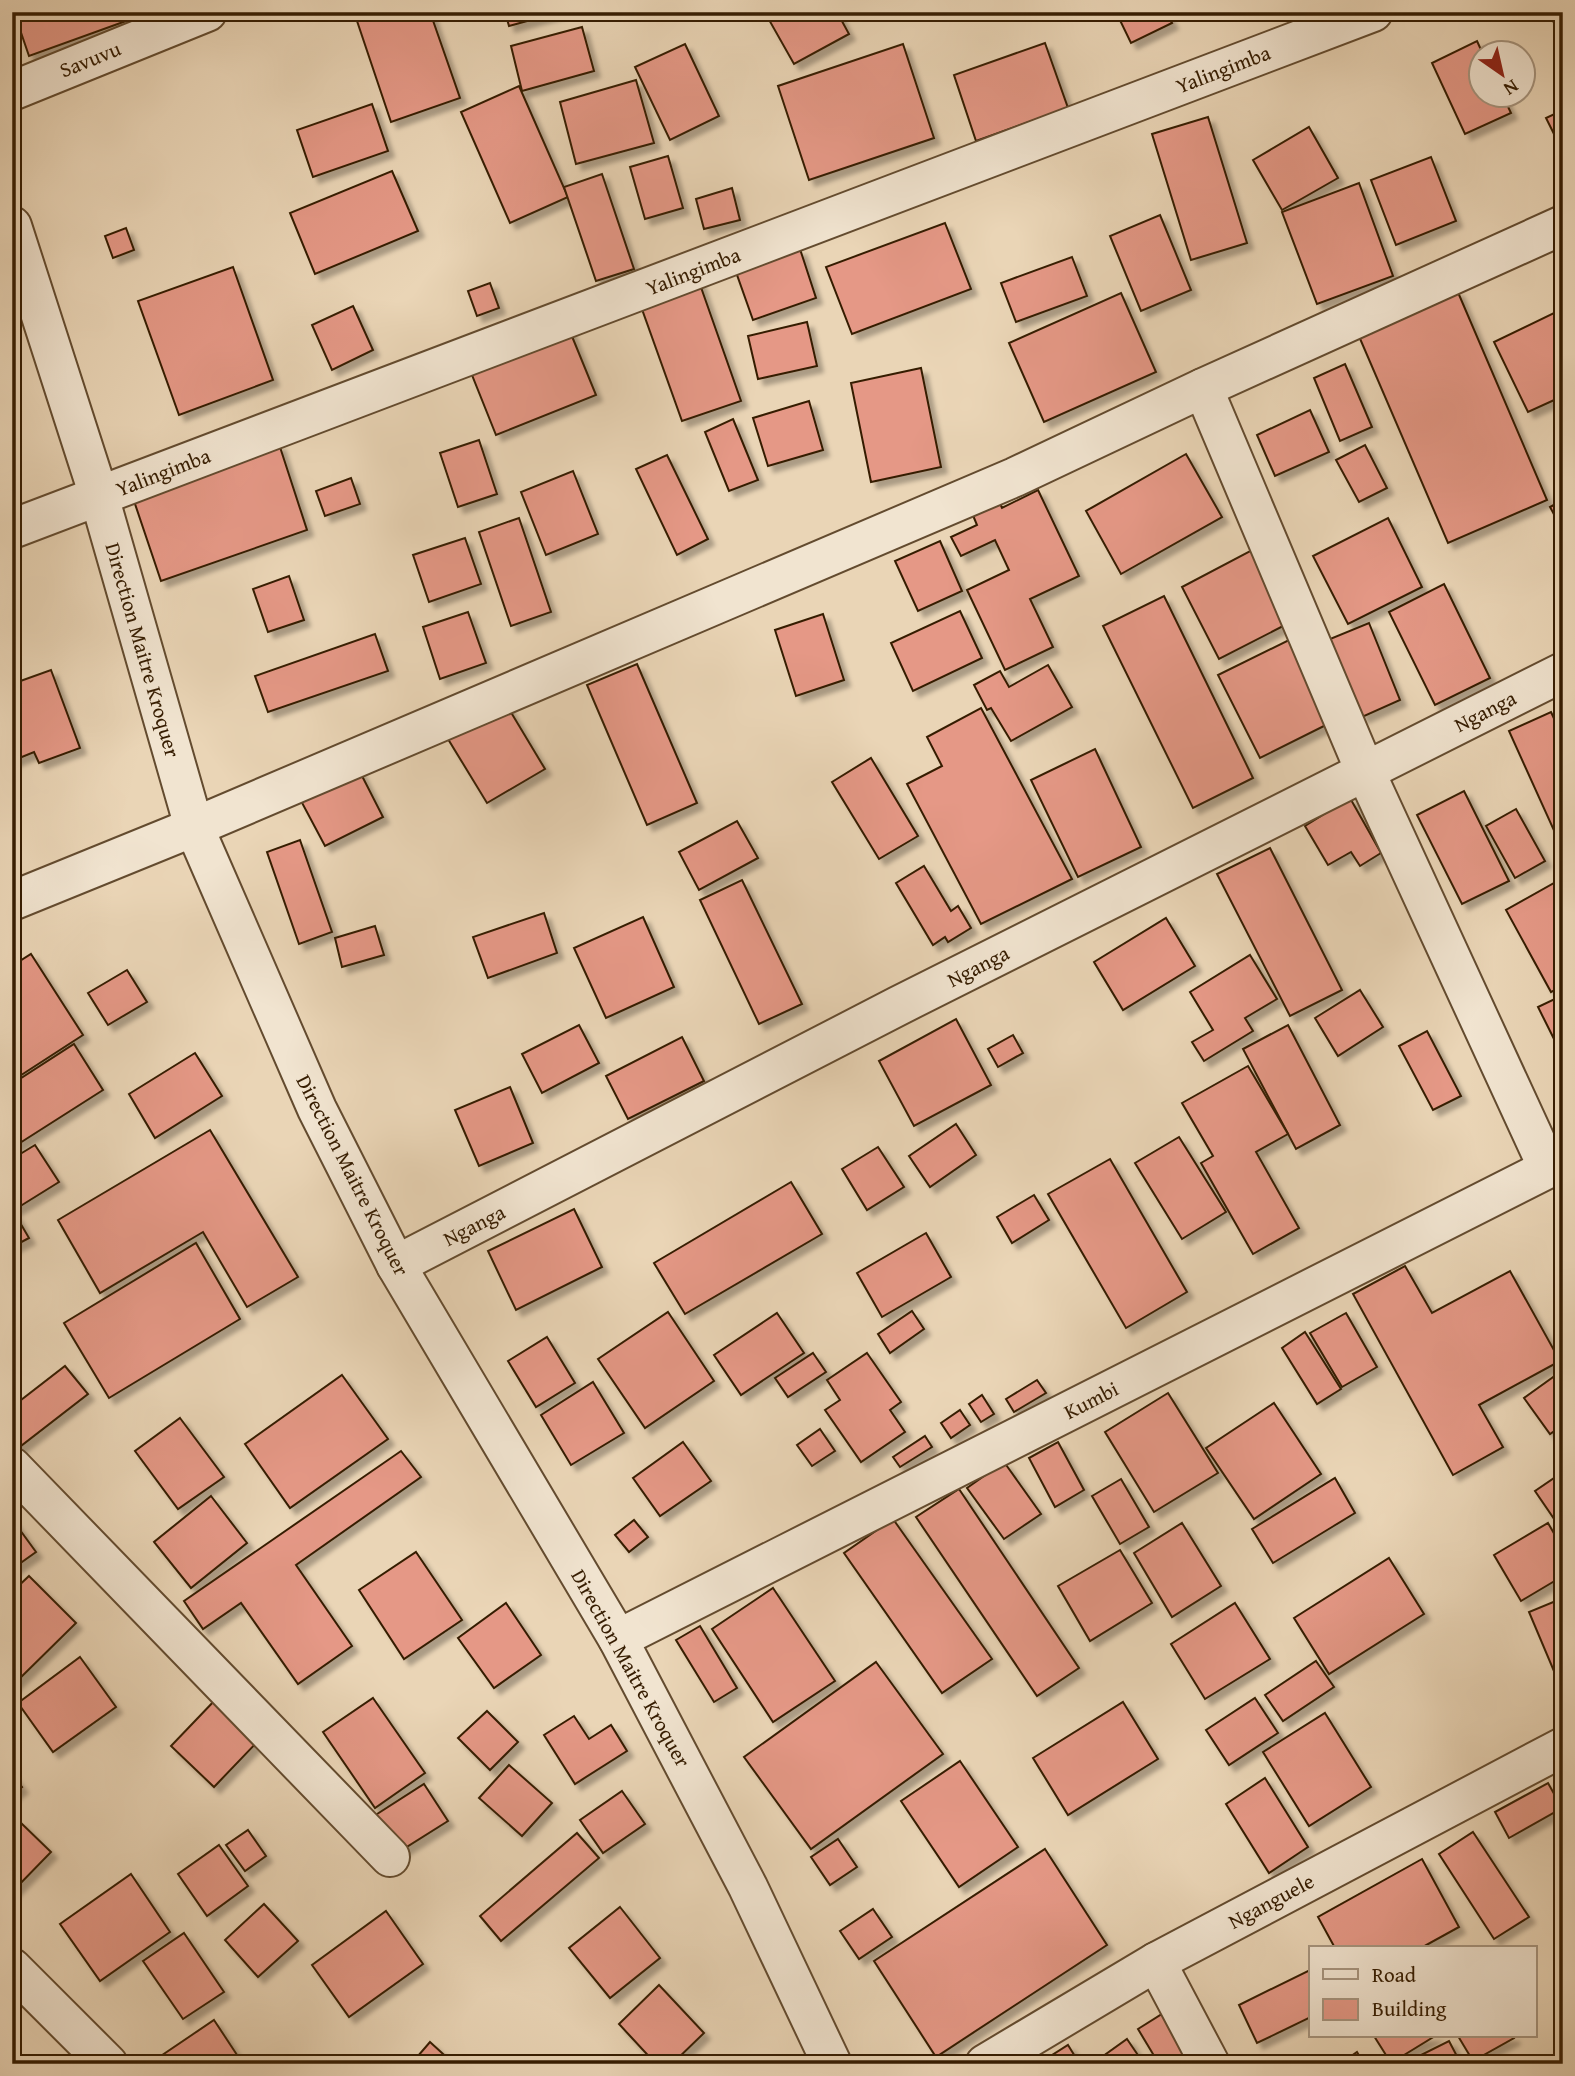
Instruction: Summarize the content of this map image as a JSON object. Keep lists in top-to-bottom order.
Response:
{
  "streets": {
    "street": [
      "Savuvu",
      "Yalingimba",
      "Direction Maitre Kroquer",
      "Nganga",
      "Kumbi",
      "Nganguele"
    ]
  },
  "crossings": [
    ["Yalingimba", "Direction Maitre Kroquer"],
    ["Direction Maitre Kroquer", "Nganga"],
    ["Direction Maitre Kroquer", "Kumbi"]
  ],
  "legend": ["Road", "Building"],
  "north": "bottom right"
}
